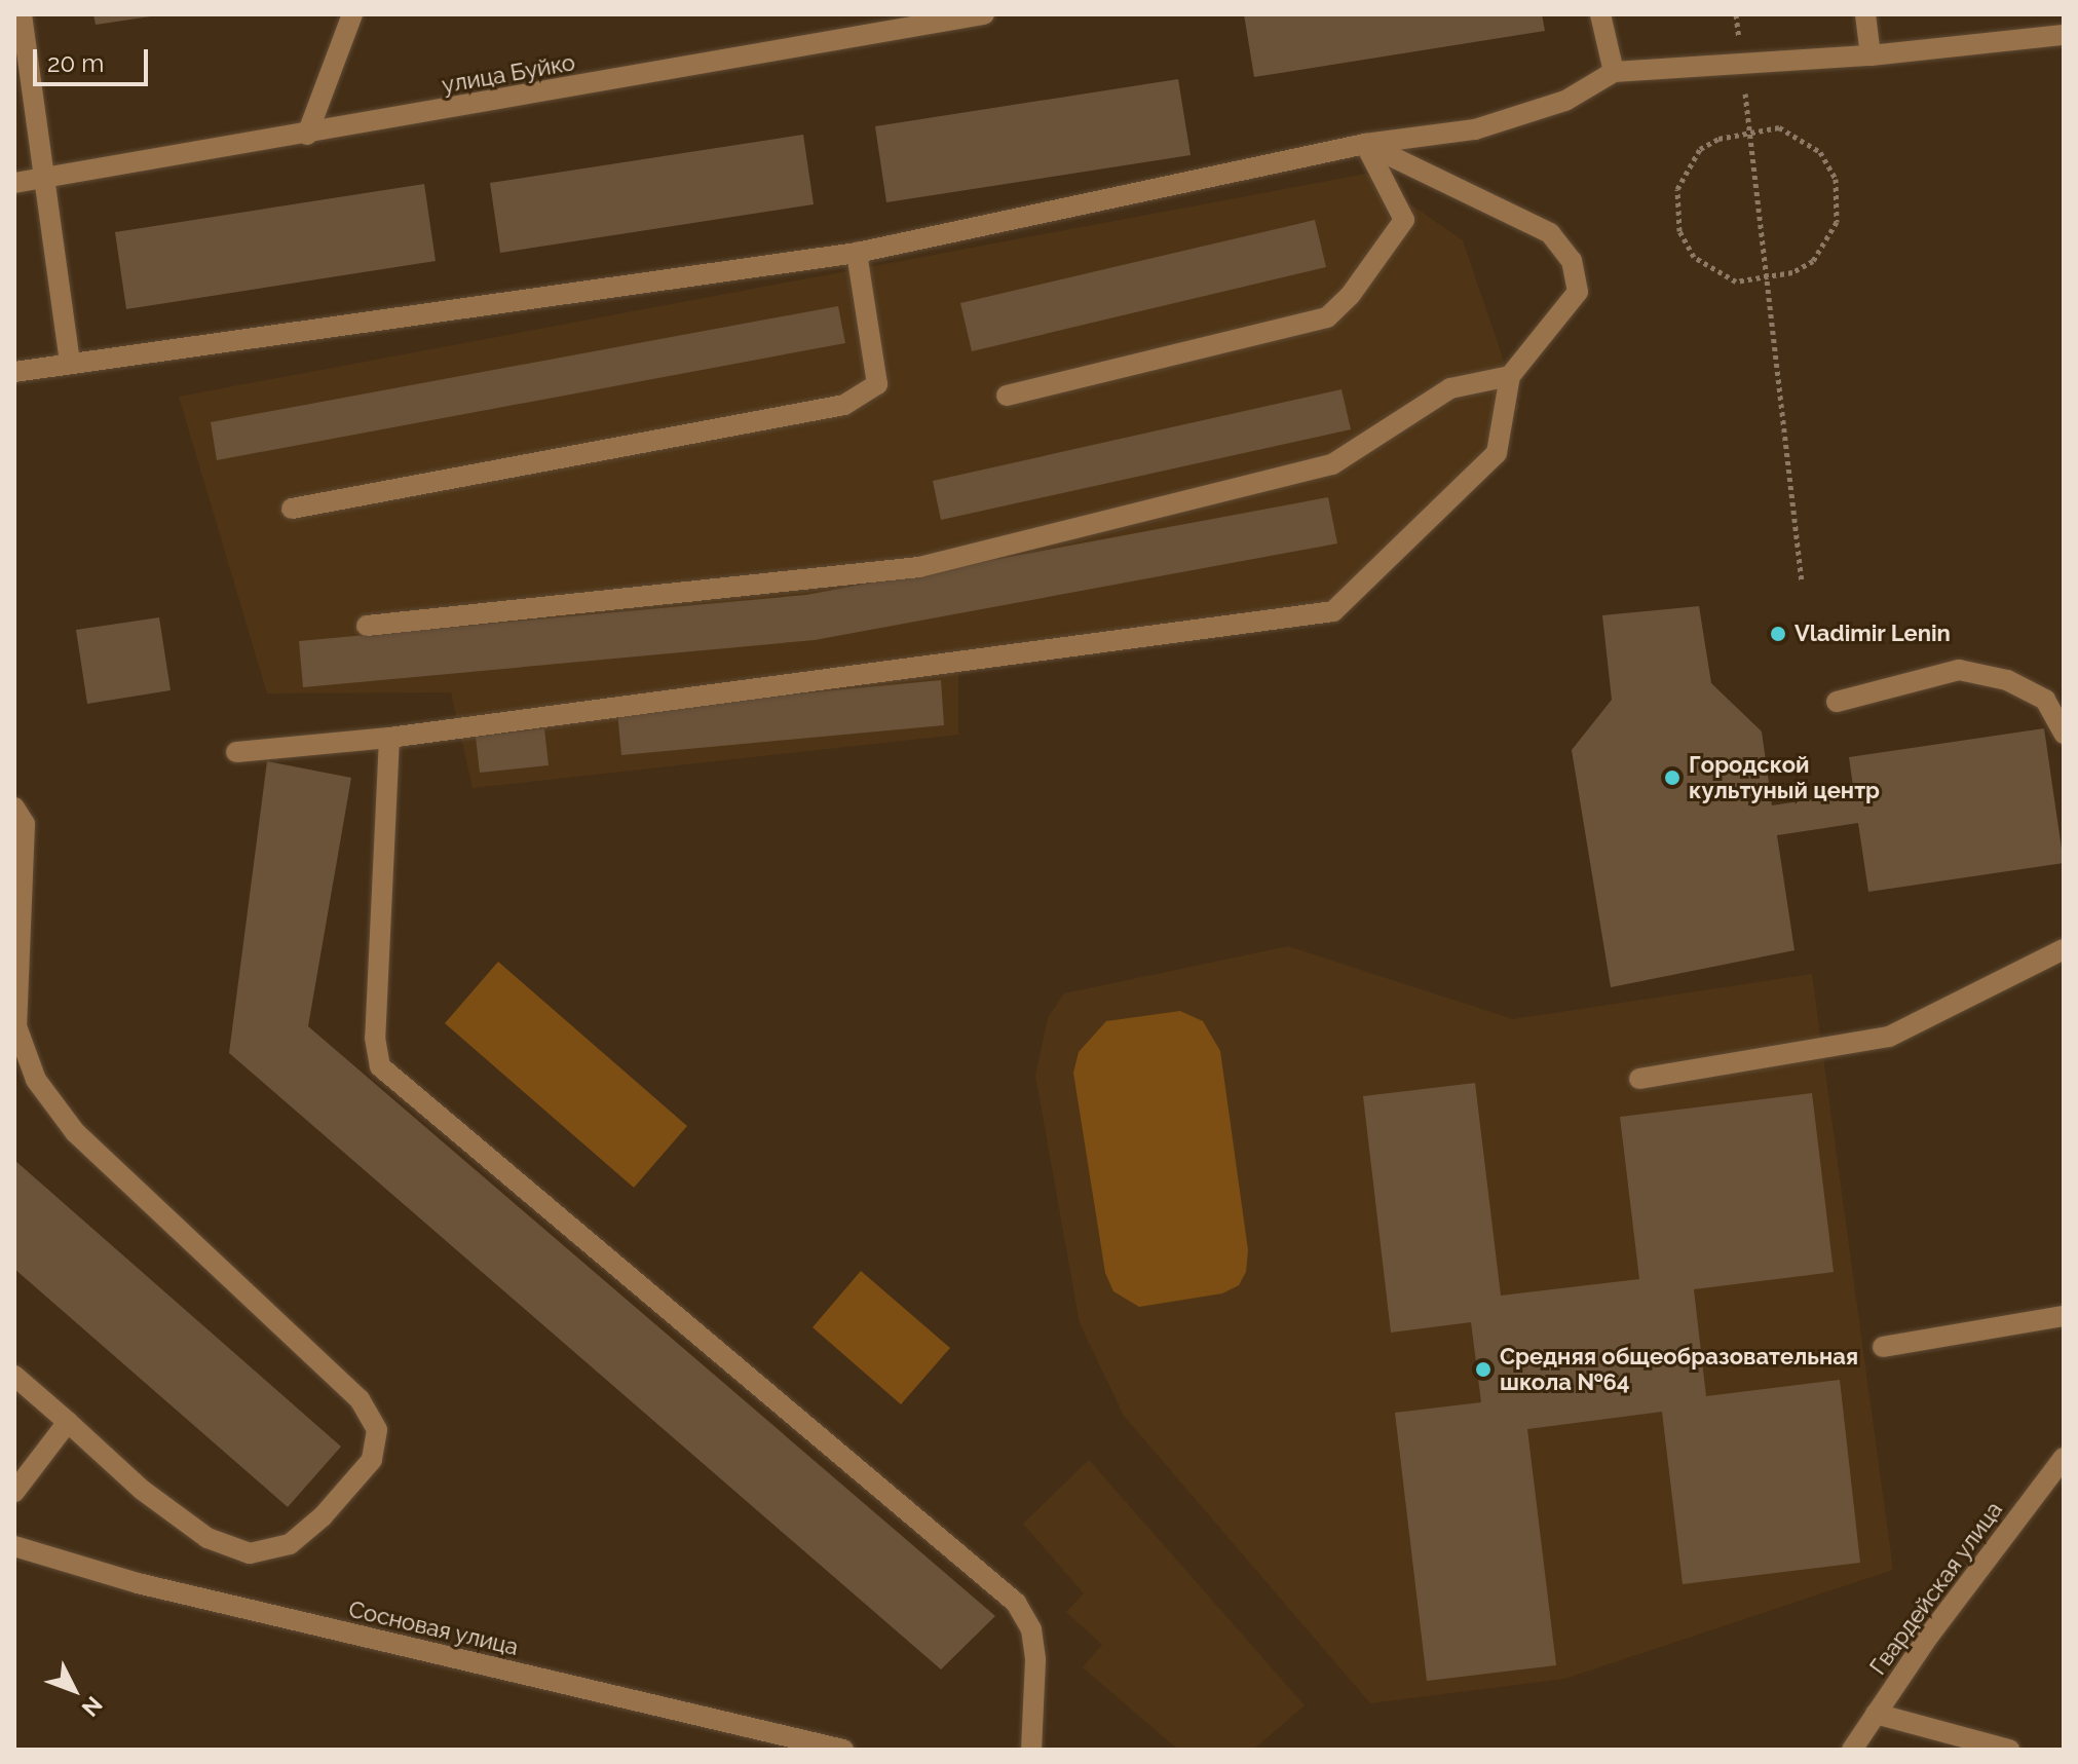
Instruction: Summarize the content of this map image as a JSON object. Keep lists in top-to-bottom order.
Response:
{
  "streets": {
    "street": ["улица Буйко", "Гвардейская улица", "Сосновая улица"]
  },
  "places": ["Vladimir Lenin", "Городской культуный центр", "Средняя общеобразовательная школа №64"],
  "scale_bar": "20 m",
  "north": "bottom right"
}
